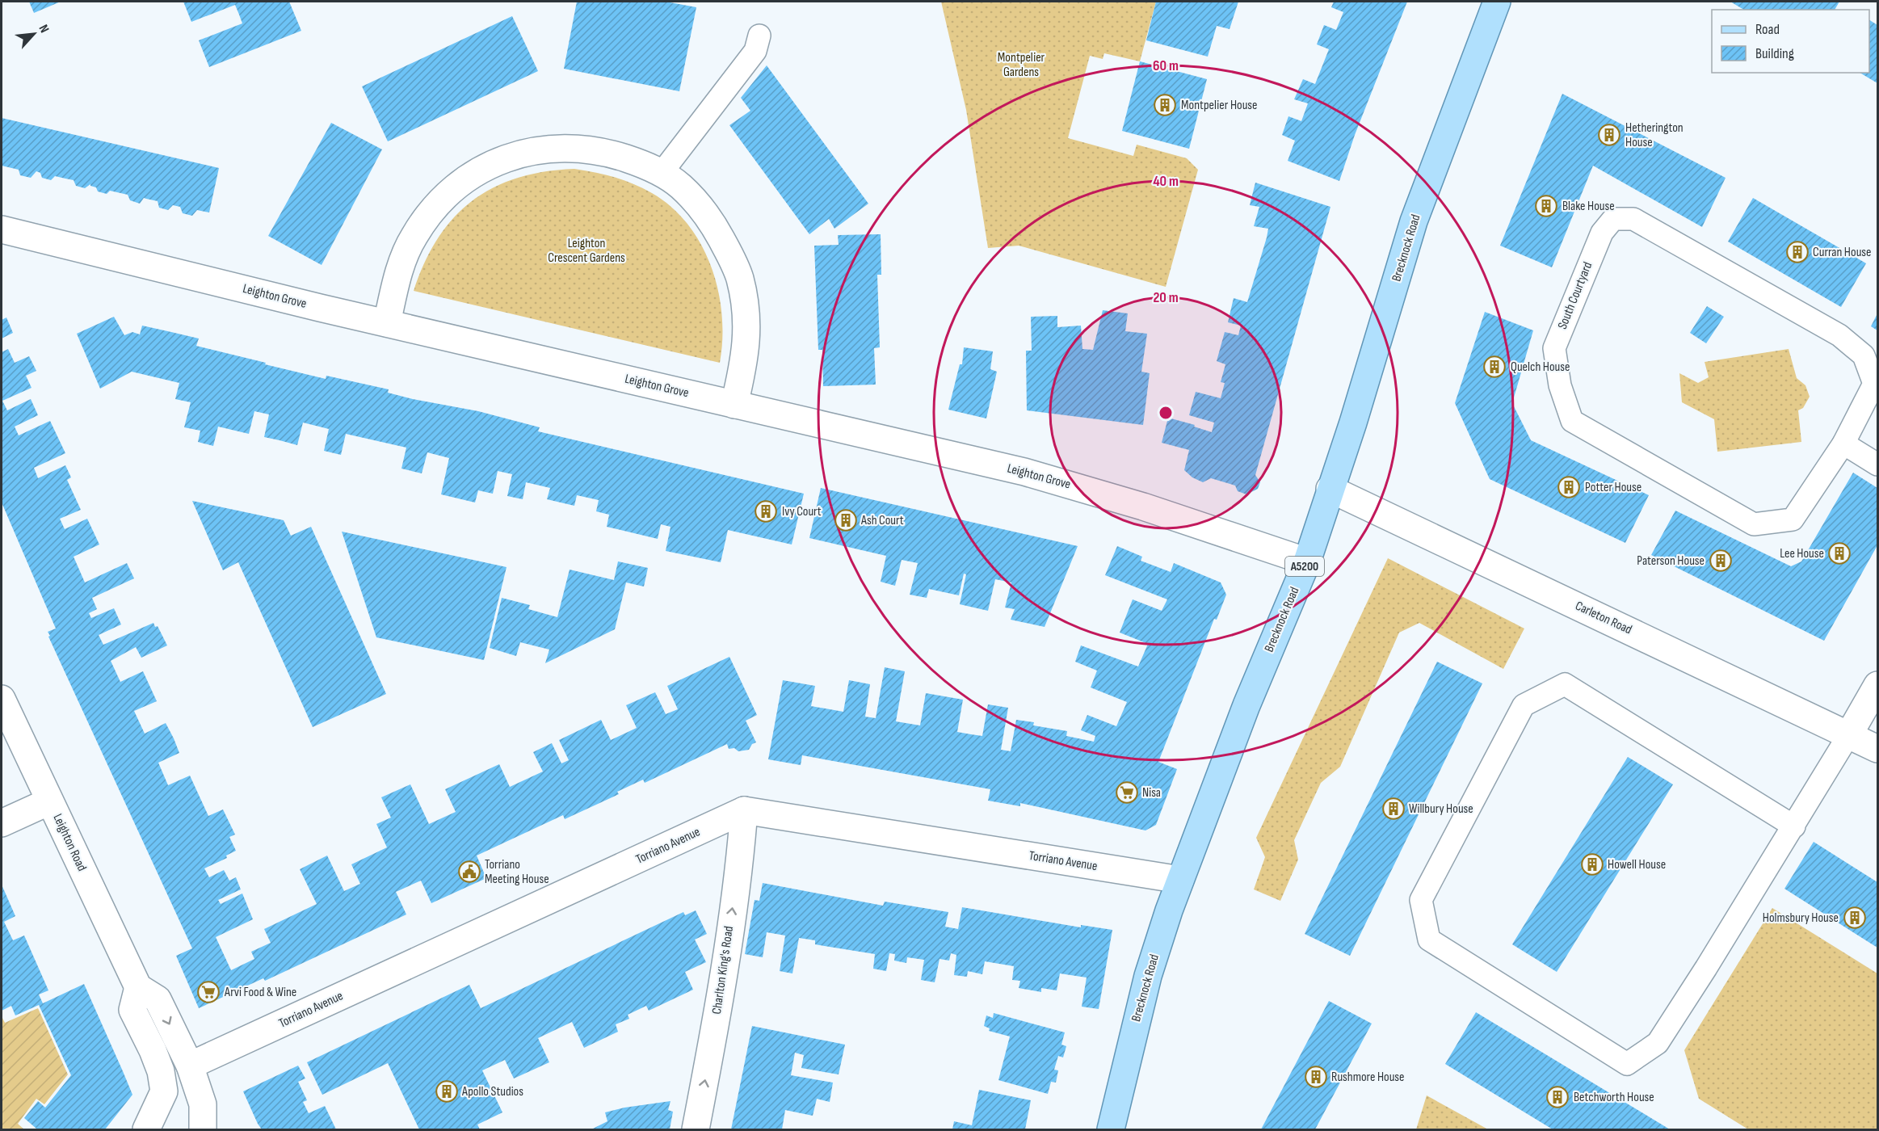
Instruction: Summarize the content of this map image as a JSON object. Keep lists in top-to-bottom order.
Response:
{
  "streets": {
    "main road": ["Brecknock Road", "A5200"],
    "street": [
      "Leighton Grove",
      "Carleton Road",
      "Leighton Road",
      "Torriano Avenue",
      "Charlton King's Road"
    ],
    "lane": ["South Courtyard"]
  },
  "crossings": [
    ["Brecknock Road", "Leighton Grove"],
    ["Brecknock Road", "Carleton Road"],
    ["Brecknock Road", "Torriano Avenue"],
    ["Torriano Avenue", "Charlton King's Road"]
  ],
  "one_way": ["Charlton King's Road"],
  "parks": ["Montpelier Gardens", "Leighton Crescent Gardens"],
  "places": {
    "building": [
      "Montpelier House",
      "Hetherington House",
      "Blake House",
      "Curran House",
      "Quelch House",
      "Potter House",
      "Ivy Court",
      "Ash Court",
      "Lee House",
      "Paterson House",
      "Willbury House",
      "Howell House",
      "Holmsbury House",
      "Rushmore House",
      "Apollo Studios",
      "Betchworth House"
    ],
    "supermarket": ["Nisa", "Arvi Food & Wine"],
    "public building": ["Torriano Meeting House"]
  },
  "legend": ["Road", "Building"],
  "north": "top right",
  "rings": ["60 m", "40 m", "20 m"]
}
